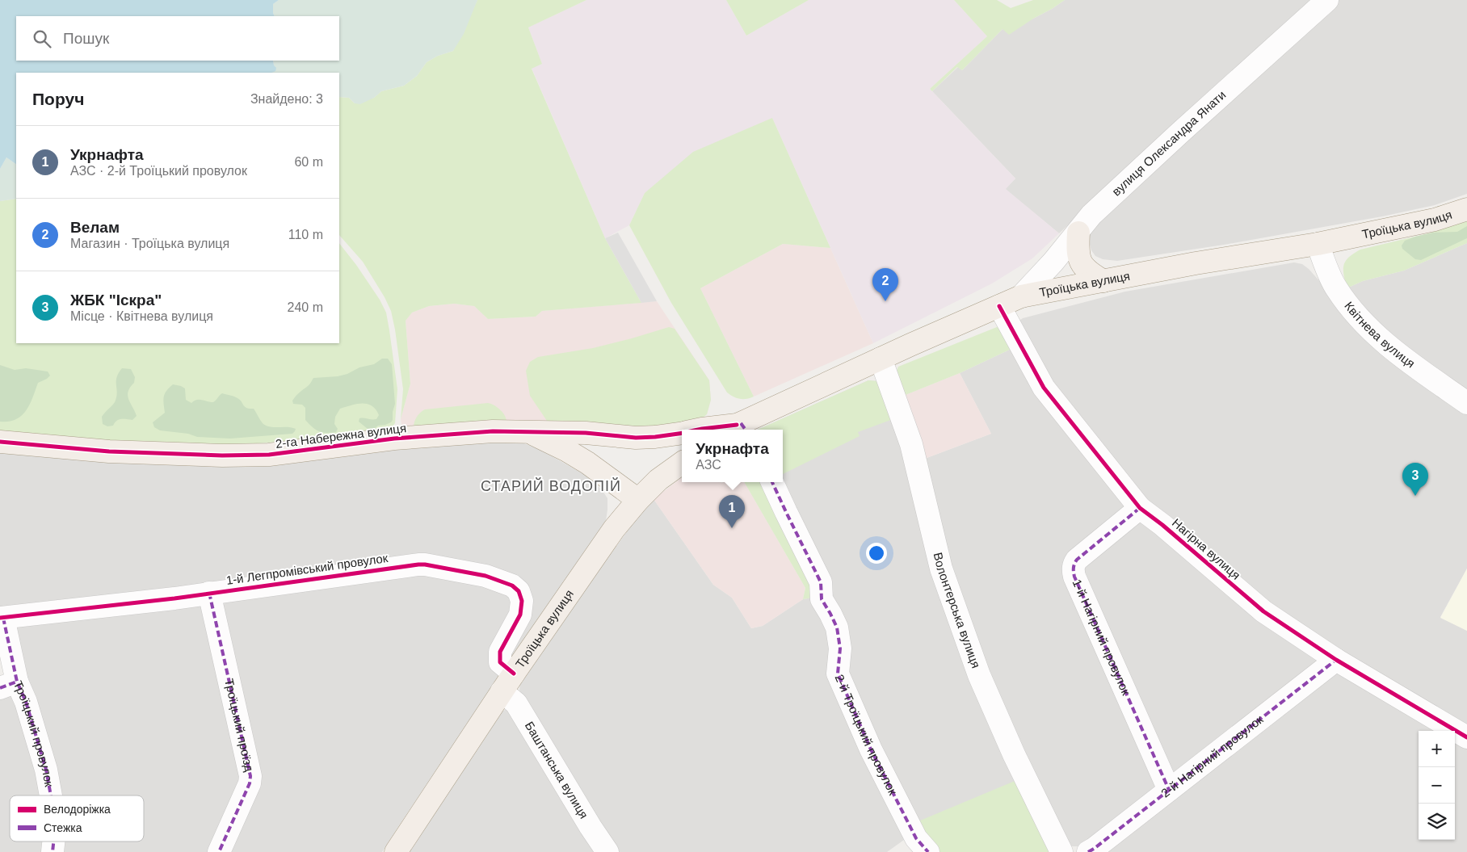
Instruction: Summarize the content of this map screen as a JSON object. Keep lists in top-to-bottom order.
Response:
{
  "streets": {
    "main road": ["Троїцька вулиця", "2-га Набережна вулиця"],
    "street": [
      "вулиця Олександра Янати",
      "Квітнева вулиця",
      "Нагірна вулиця",
      "1-й Легпромівський провулок",
      "Волонтерська вулиця",
      "1-й Нагірний провулок",
      "Троїцький проїзд",
      "Троїцький провулок",
      "2-й Троїцький провулок",
      "2-й Нагірний провулок",
      "Баштанська вулиця"
    ]
  },
  "crossings": [
    ["вулиця Олександра Янати", "Троїцька вулиця"],
    ["Троїцька вулиця", "Квітнева вулиця"],
    ["Троїцька вулиця", "2-га Набережна вулиця"],
    ["Троїцька вулиця", "Нагірна вулиця"],
    ["Троїцька вулиця", "1-й Легпромівський провулок"],
    ["Троїцька вулиця", "Волонтерська вулиця"],
    ["Троїцька вулиця", "Баштанська вулиця"],
    ["Нагірна вулиця", "1-й Нагірний провулок"],
    ["Нагірна вулиця", "2-й Нагірний провулок"],
    ["1-й Легпромівський провулок", "Троїцький проїзд"],
    ["1-й Легпромівський провулок", "Троїцький провулок"],
    ["1-й Нагірний провулок", "2-й Нагірний провулок"]
  ],
  "districts": ["СТАРИЙ ВОДОПІЙ"],
  "legend": ["Велодоріжка", "Стежка"],
  "page": {
    "search": "Пошук",
    "heading": ["Поруч", "Знайдено: 3"],
    "list": [
      {
        "mark": "1",
        "name": "Укрнафта",
        "note": "АЗС · 2-й Троїцький провулок",
        "value": "60 m"
      },
      {
        "mark": "2",
        "name": "Велам",
        "note": "Магазин · Троїцька вулиця",
        "value": "110 m"
      },
      {
        "mark": "3",
        "name": "ЖБК \"Іскра\"",
        "note": "Місце · Квітнева вулиця",
        "value": "240 m"
      }
    ],
    "pins": ["2", "3", "1"],
    "popup": ["Укрнафта", "АЗС"],
    "map_buttons": ["+", "−"]
  }
}
